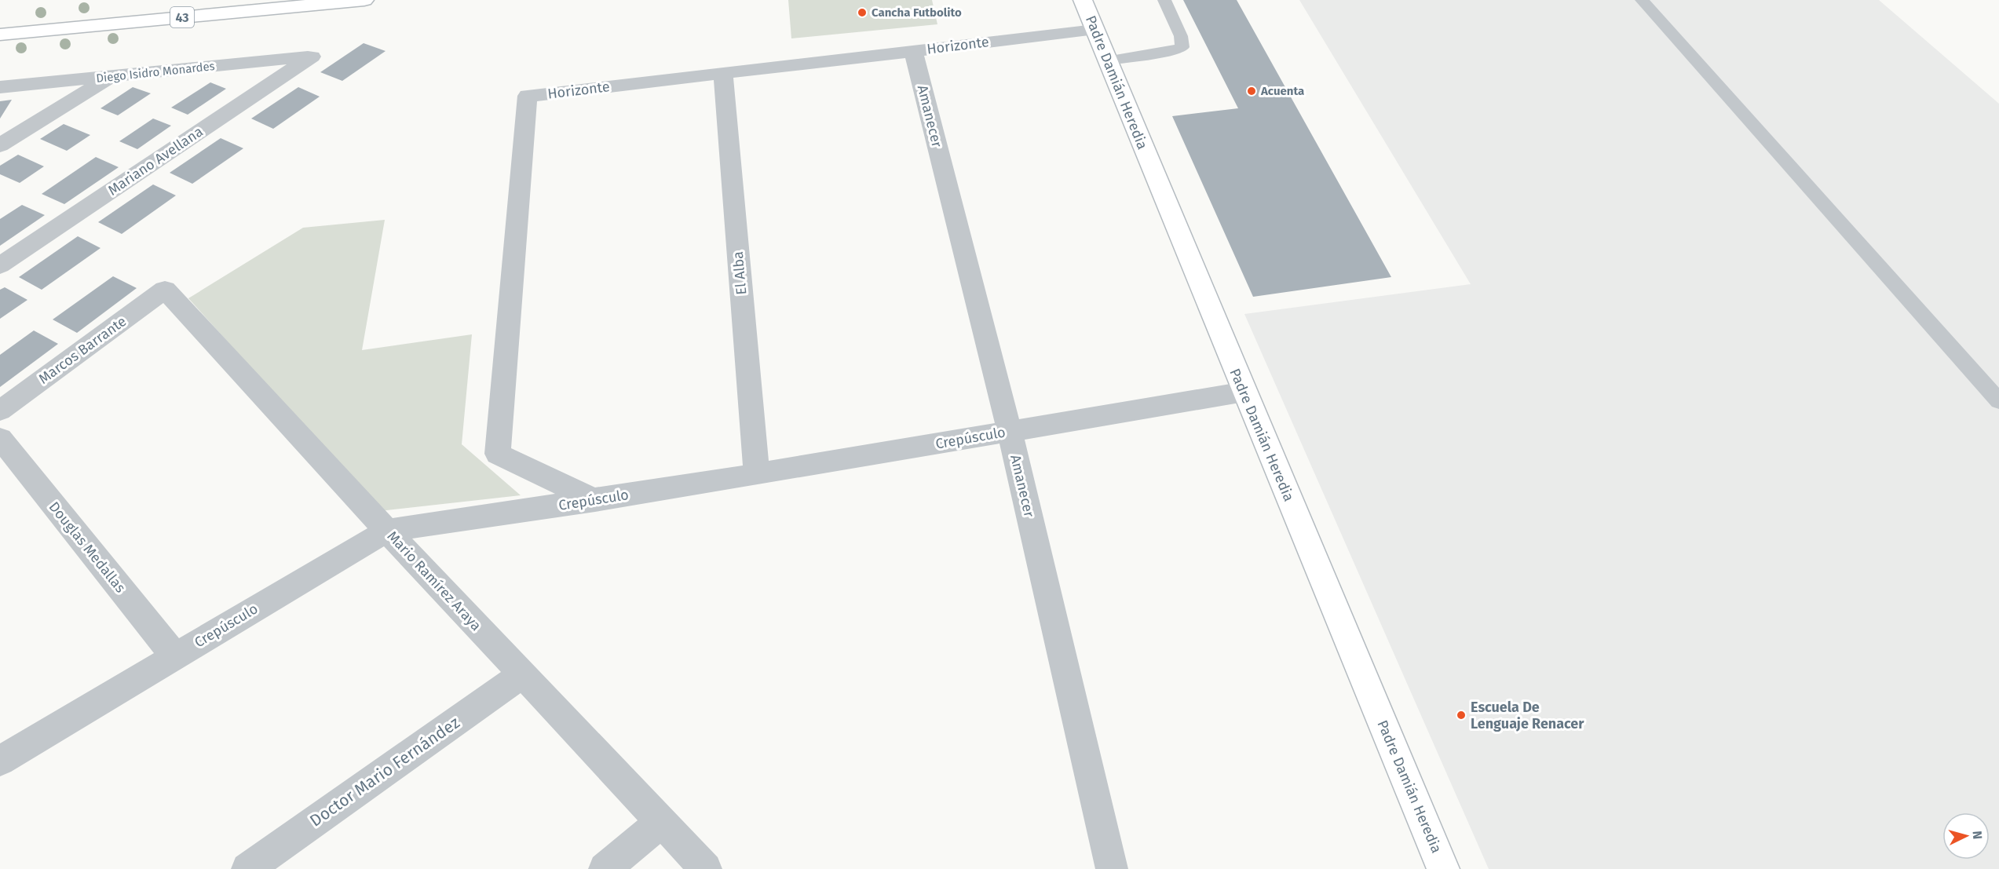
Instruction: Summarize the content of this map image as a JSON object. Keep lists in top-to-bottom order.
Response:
{
  "streets": {
    "street": [
      "43",
      "Horizonte",
      "Diego Isidro Monardes",
      "Padre Damián Heredia",
      "Amanecer",
      "Mariano Avellana",
      "El Alba",
      "Marcos Barrante",
      "Crepúsculo",
      "Douglas Medallas",
      "Mario Ramírez Araya",
      "Doctor Mario Fernández"
    ]
  },
  "crossings": [
    ["Horizonte", "Padre Damián Heredia"],
    ["Horizonte", "Amanecer"],
    ["Horizonte", "El Alba"],
    ["Horizonte", "Crepúsculo"],
    ["Diego Isidro Monardes", "Mariano Avellana"],
    ["Padre Damián Heredia", "Crepúsculo"],
    ["Amanecer", "Crepúsculo"],
    ["El Alba", "Crepúsculo"],
    ["Marcos Barrante", "Mario Ramírez Araya"],
    ["Crepúsculo", "Douglas Medallas"],
    ["Crepúsculo", "Mario Ramírez Araya"],
    ["Mario Ramírez Araya", "Doctor Mario Fernández"]
  ],
  "places": ["Cancha Futbolito", "Acuenta", "Escuela De Lenguaje Renacer"],
  "north": "right"
}
